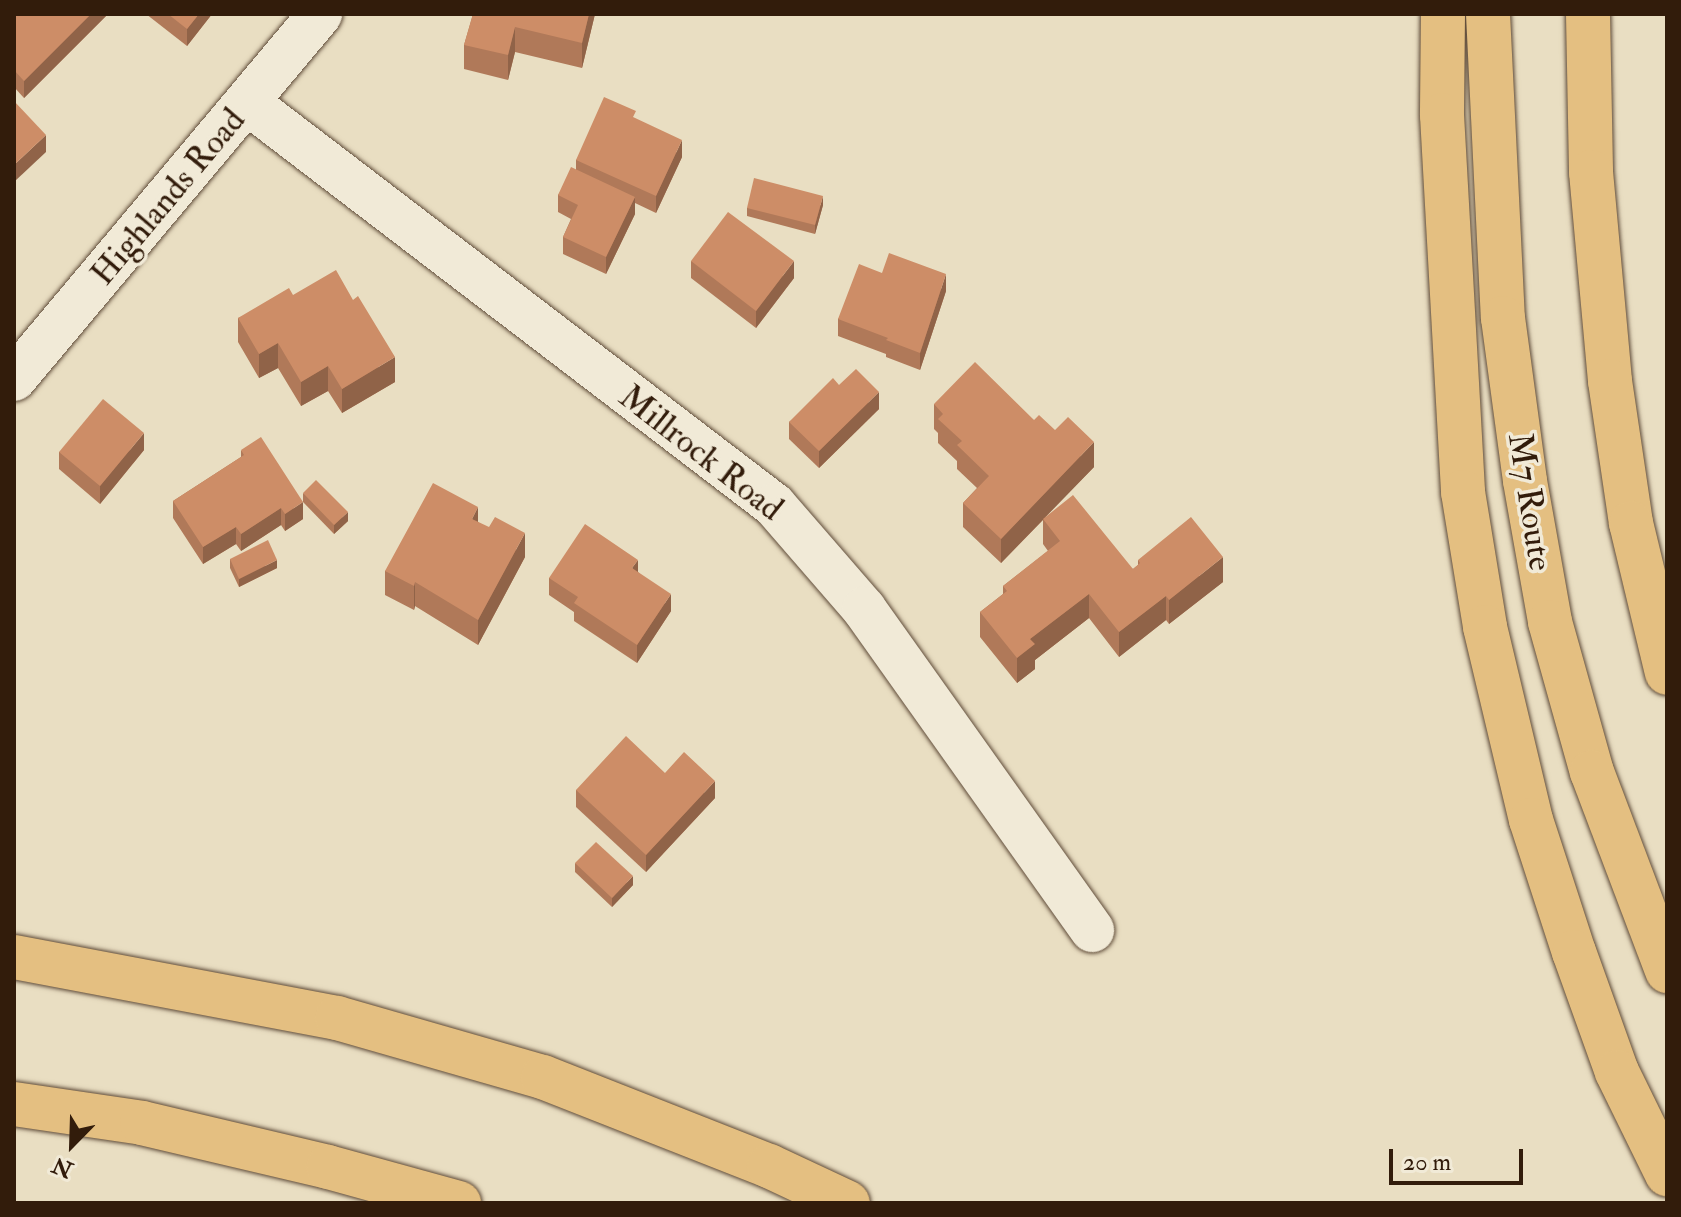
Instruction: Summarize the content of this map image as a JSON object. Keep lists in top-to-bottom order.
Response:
{
  "streets": {
    "highway": ["M7 Route"],
    "street": ["Highlands Road", "Millrock Road"]
  },
  "crossings": [
    ["Highlands Road", "Millrock Road"]
  ],
  "scale_bar": "20 m",
  "north": "bottom left"
}
